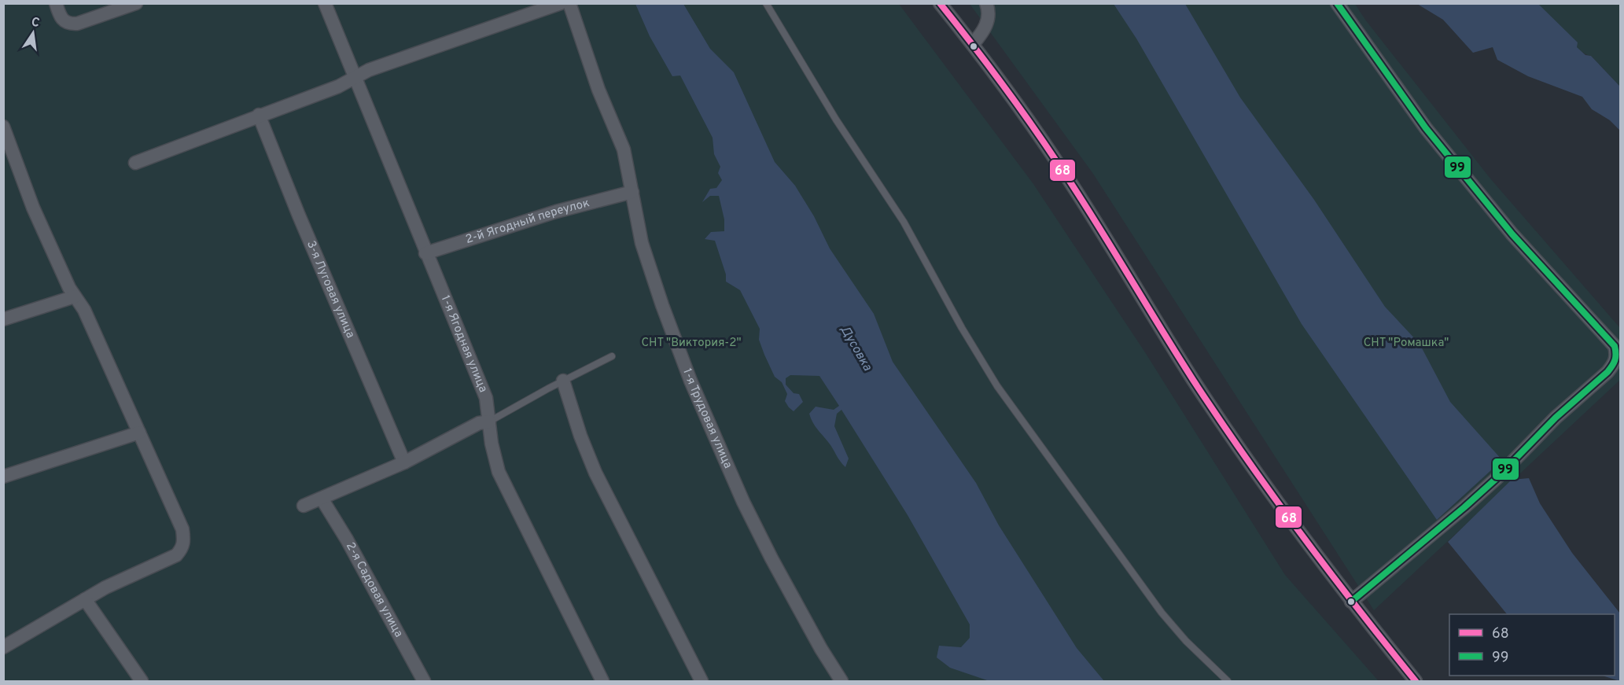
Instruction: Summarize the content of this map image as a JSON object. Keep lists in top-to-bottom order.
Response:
{
  "streets": {
    "street": [
      "2-й Ягодный переулок",
      "3-я Луговая улица",
      "1-я Ягодная улица",
      "1-я Трудовая улица",
      "2-я Садовая улица"
    ]
  },
  "crossings": [
    ["2-й Ягодный переулок", "1-я Ягодная улица"],
    ["2-й Ягодный переулок", "1-я Трудовая улица"]
  ],
  "water": ["Дусовка"],
  "parks": ["СНТ \"Виктория-2\"", "СНТ \"Ромашка\""],
  "lines": ["transit line 68", "transit line 99"],
  "legend": ["68", "99"],
  "north": "top"
}
